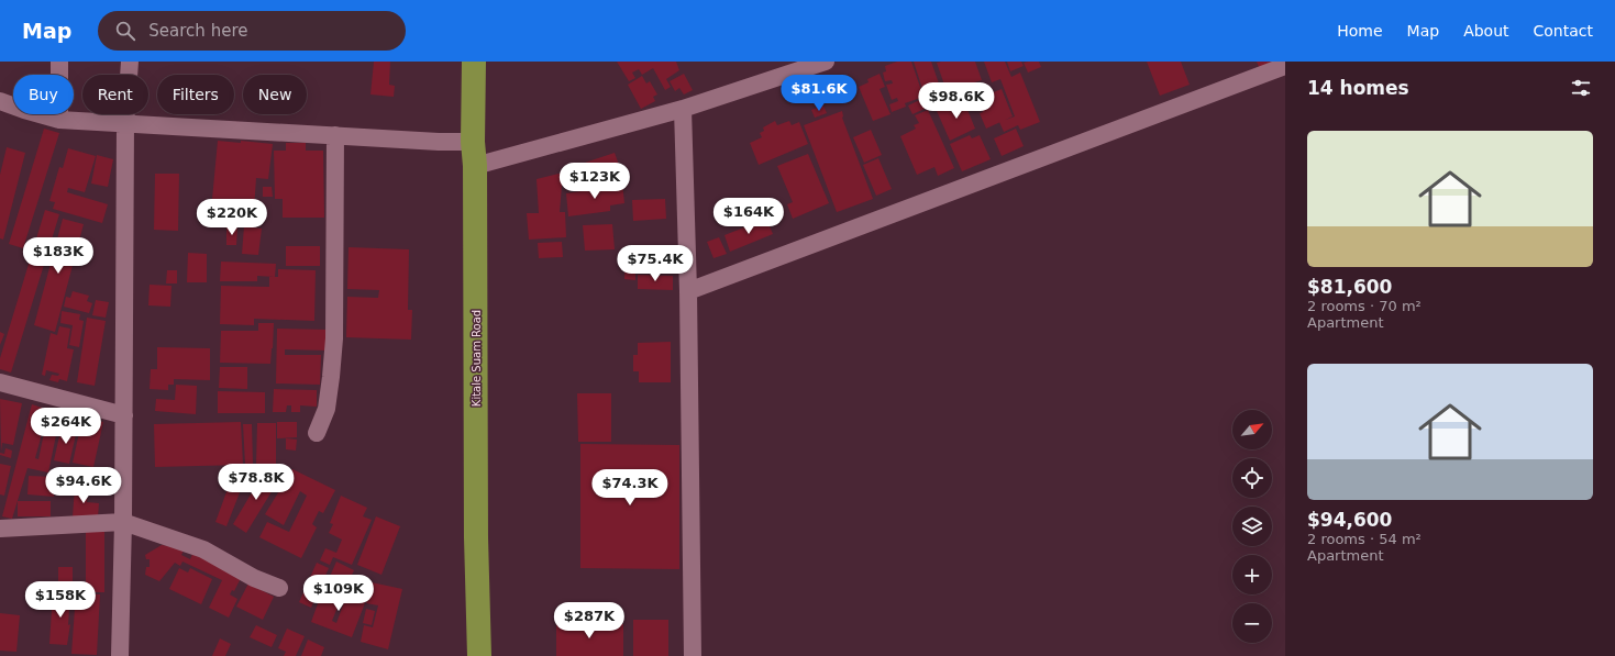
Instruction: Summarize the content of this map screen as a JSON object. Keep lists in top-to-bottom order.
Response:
{
  "streets": {
    "highway": ["Kitale Suam Road"]
  },
  "north": "top right",
  "page": {
    "header": "Map",
    "search": "Search here",
    "nav": [
      "Home",
      "Map",
      "About",
      "Contact"
    ],
    "heading": "14 homes",
    "price": [
      "$81.6K",
      "$98.6K",
      "$123K",
      "$164K",
      "$220K",
      "$183K",
      "$75.4K",
      "$264K",
      "$78.8K",
      "$94.6K",
      "$74.3K",
      "$109K",
      "$158K",
      "$287K"
    ],
    "chip": [
      "Buy",
      "Rent",
      "Filters",
      "New"
    ],
    "list": [
      {
        "name": "$81,600",
        "note": "2 rooms · 70 m² · Apartment"
      },
      {
        "name": "$94,600",
        "note": "2 rooms · 54 m² · Apartment"
      }
    ],
    "map_buttons": ["+", "−"]
  }
}
